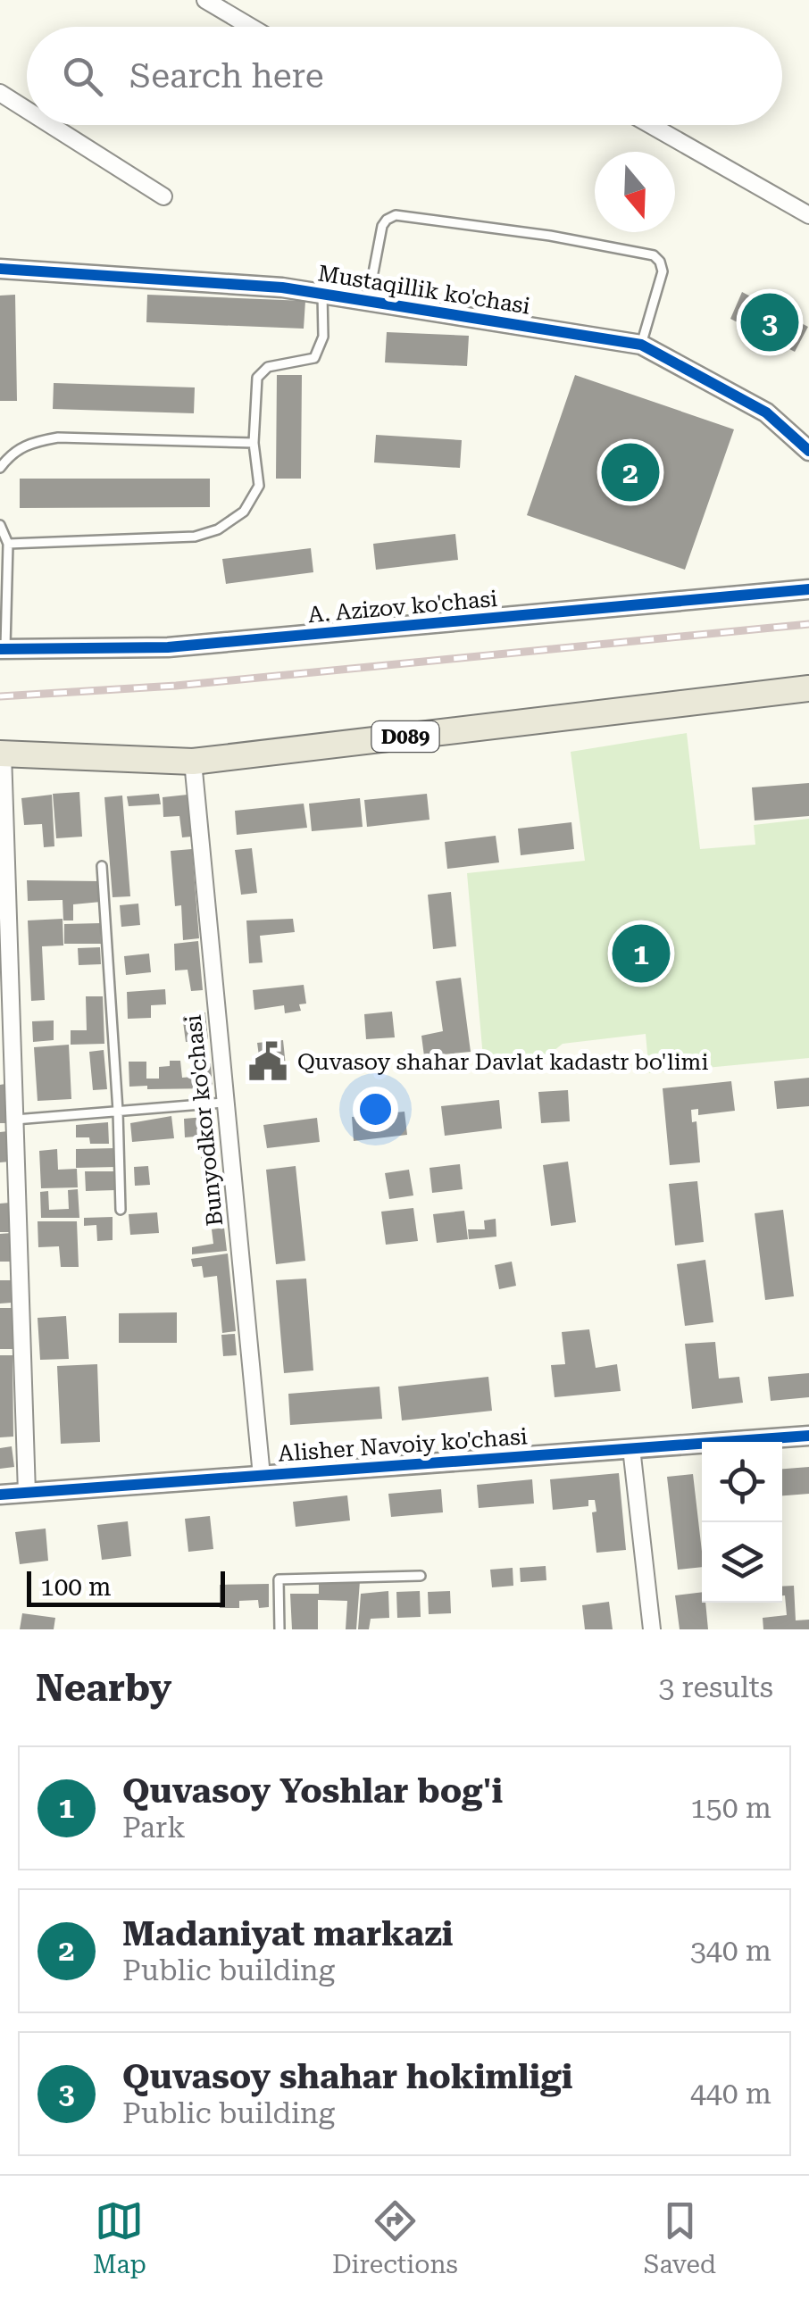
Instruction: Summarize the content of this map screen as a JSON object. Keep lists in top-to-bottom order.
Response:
{
  "streets": {
    "main road": ["D089"],
    "street": [
      "Mustaqillik ko'chasi",
      "A. Azizov ko'chasi",
      "Bunyodkor ko'chasi",
      "Alisher Navoiy ko'chasi"
    ]
  },
  "crossings": [
    ["D089", "Bunyodkor ko'chasi"],
    ["Bunyodkor ko'chasi", "Alisher Navoiy ko'chasi"]
  ],
  "places": {
    "public building": ["Quvasoy shahar Davlat kadastr bo'limi"]
  },
  "scale_bar": "100 m",
  "north": "bottom",
  "page": {
    "search": "Search here",
    "pins": ["3", "2", "1"],
    "scale": "100 m",
    "heading": ["Nearby", "3 results"],
    "list": [
      {
        "mark": "1",
        "name": "Quvasoy Yoshlar bog'i",
        "note": "Park",
        "value": "150 m"
      },
      {
        "mark": "2",
        "name": "Madaniyat markazi",
        "note": "Public building",
        "value": "340 m"
      },
      {
        "mark": "3",
        "name": "Quvasoy shahar hokimligi",
        "note": "Public building",
        "value": "440 m"
      }
    ],
    "nav": ["Map", "Directions", "Saved"]
  }
}
